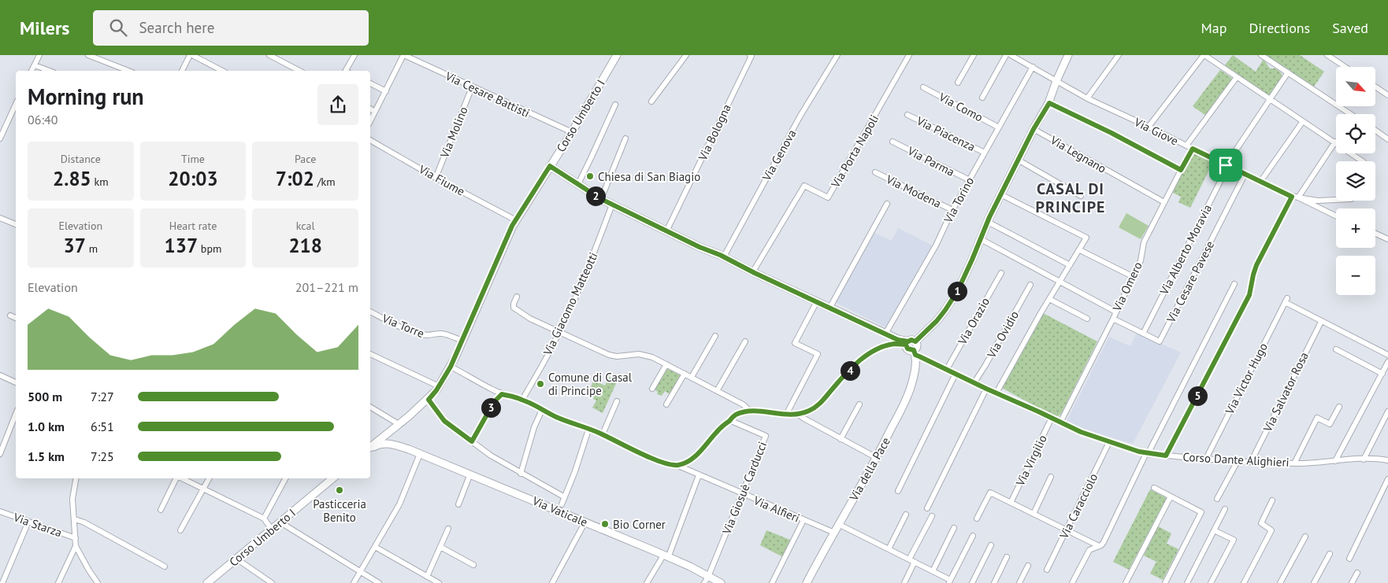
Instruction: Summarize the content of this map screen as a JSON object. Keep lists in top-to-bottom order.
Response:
{
  "streets": {
    "street": [
      "Via Cesare Battisti",
      "Via Como",
      "Corso Umberto I",
      "Via Giove",
      "Via Molino",
      "Via Bologna",
      "Via Piacenza",
      "Via Porta Napoli",
      "Via Legnano",
      "Via Genova",
      "Via Parma",
      "Via Fiume",
      "Via Modena",
      "Via Torino",
      "Via Alberto Moravia",
      "Via Cesare Pavese",
      "Via Omero",
      "Via Giacomo Matteotti",
      "Via Orazio",
      "Via Torre",
      "Via Ovidio",
      "Via Victor Hugo",
      "Via Salvator Rosa",
      "Corso Dante Alighieri",
      "Via Virgilio",
      "Via della Pace",
      "Via Giosuè Carducci",
      "Via Caracciolo",
      "Via Alfieri",
      "Via Vaticale",
      "Via Starza"
    ]
  },
  "crossings": [
    ["Via Cesare Battisti", "Corso Umberto I"],
    ["Via Cesare Battisti", "Via Molino"],
    ["Via Como", "Via Torino"],
    ["Corso Umberto I", "Via Fiume"],
    ["Corso Umberto I", "Via Torre"],
    ["Corso Umberto I", "Via Alfieri"],
    ["Corso Umberto I", "Via Vaticale"],
    ["Via Giove", "Via Torino"],
    ["Via Giove", "Via Alberto Moravia"],
    ["Via Giove", "Via Cesare Pavese"],
    ["Via Giove", "Via Omero"],
    ["Via Molino", "Via Fiume"],
    ["Via Piacenza", "Via Torino"],
    ["Via Legnano", "Via Omero"],
    ["Via Parma", "Via Torino"],
    ["Via Modena", "Via Torino"],
    ["Via Alberto Moravia", "Via Cesare Pavese"],
    ["Via Cesare Pavese", "Via Omero"],
    ["Via Omero", "Corso Dante Alighieri"],
    ["Via Giacomo Matteotti", "Via Alfieri"],
    ["Via Orazio", "Corso Dante Alighieri"],
    ["Via Ovidio", "Corso Dante Alighieri"],
    ["Via Victor Hugo", "Via Salvator Rosa"],
    ["Via Victor Hugo", "Corso Dante Alighieri"],
    ["Via Salvator Rosa", "Corso Dante Alighieri"],
    ["Corso Dante Alighieri", "Via Virgilio"],
    ["Corso Dante Alighieri", "Via della Pace"],
    ["Corso Dante Alighieri", "Via Caracciolo"],
    ["Via della Pace", "Via Alfieri"],
    ["Via Giosuè Carducci", "Via Alfieri"],
    ["Via Giosuè Carducci", "Via Vaticale"]
  ],
  "districts": ["CASAL DI PRINCIPE"],
  "places": [
    "Chiesa di San Biagio",
    "Comune di Casal di Principe",
    "Pasticceria Benito",
    "Bio Corner"
  ],
  "north": "bottom right",
  "page": {
    "header": "Milers",
    "search": "Search here",
    "nav": ["Map", "Directions", "Saved"],
    "map_buttons": ["+", "−"],
    "heading": ["Morning run", "06:40"],
    "stats": [
      ["Distance", "2.85 km"],
      ["Time", "20:03"],
      ["Pace", "7:02 /km"],
      ["Elevation", "37 m"],
      ["Heart rate", "137 bpm"],
      ["kcal", "218"]
    ],
    "pins": [
      "2",
      "1",
      "4",
      "5",
      "3"
    ],
    "chart": ["Elevation", "201–221 m"],
    "list": [
      {
        "name": "500 m",
        "note": "7:27"
      },
      {
        "name": "1.0 km",
        "note": "6:51"
      },
      {
        "name": "1.5 km",
        "note": "7:25"
      }
    ]
  }
}
